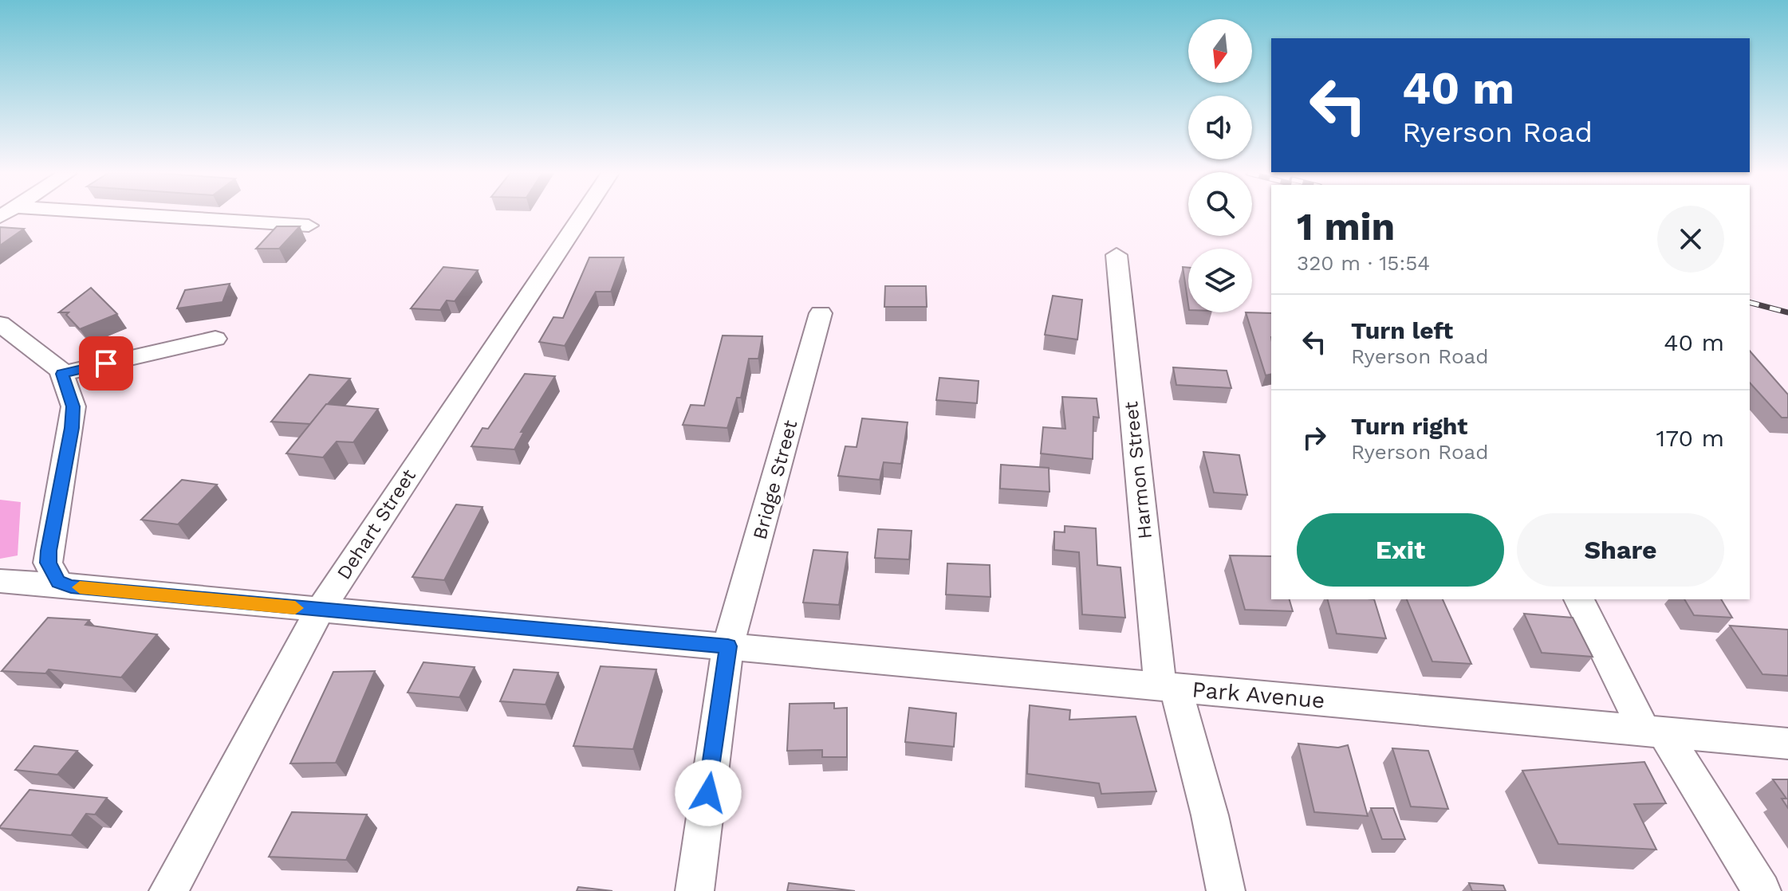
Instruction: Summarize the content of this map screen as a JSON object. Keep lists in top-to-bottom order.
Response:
{
  "streets": {
    "street": [
      "Harmon Street",
      "Bridge Street",
      "Dehart Street",
      "Park Avenue"
    ]
  },
  "crossings": [
    ["Harmon Street", "Park Avenue"],
    ["Bridge Street", "Park Avenue"],
    ["Dehart Street", "Park Avenue"]
  ],
  "north": "bottom",
  "page": {
    "turn": ["40 m", "Ryerson Road"],
    "heading": ["1 min", "320 m · 15:54"],
    "list": [
      {
        "name": "Turn left",
        "note": "Ryerson Road",
        "value": "40 m"
      },
      {
        "name": "Turn right",
        "note": "Ryerson Road",
        "value": "170 m"
      }
    ],
    "buttons": ["Exit", "Share"]
  }
}
